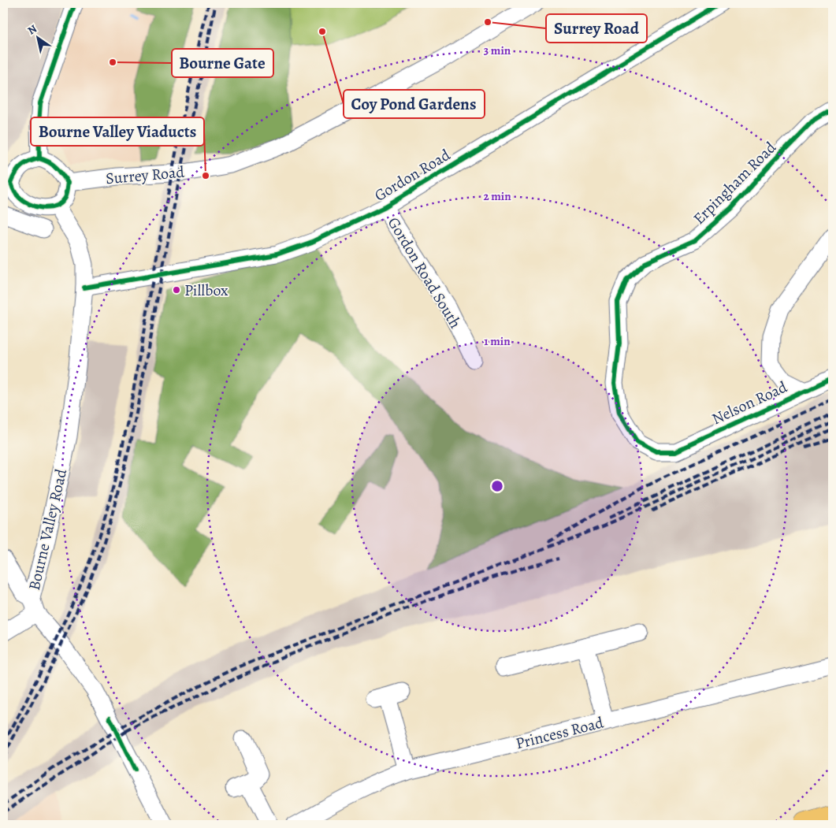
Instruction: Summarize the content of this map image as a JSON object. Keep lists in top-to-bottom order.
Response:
{
  "streets": {
    "street": [
      "Surrey Road",
      "Gordon Road",
      "Erpingham Road",
      "Gordon Road South",
      "Nelson Road",
      "Bourne Valley Road",
      "Princess Road"
    ]
  },
  "crossings": [
    ["Surrey Road", "Bourne Valley Road"],
    ["Gordon Road", "Gordon Road South"],
    ["Gordon Road", "Bourne Valley Road"],
    ["Erpingham Road", "Nelson Road"]
  ],
  "places": [
    "Surrey Road",
    "Coy Pond Gardens",
    "Bourne Gate",
    "Bourne Valley Viaducts",
    "Pillbox"
  ],
  "north": "top left",
  "rings": ["3 min", "2 min", "1 min"]
}
